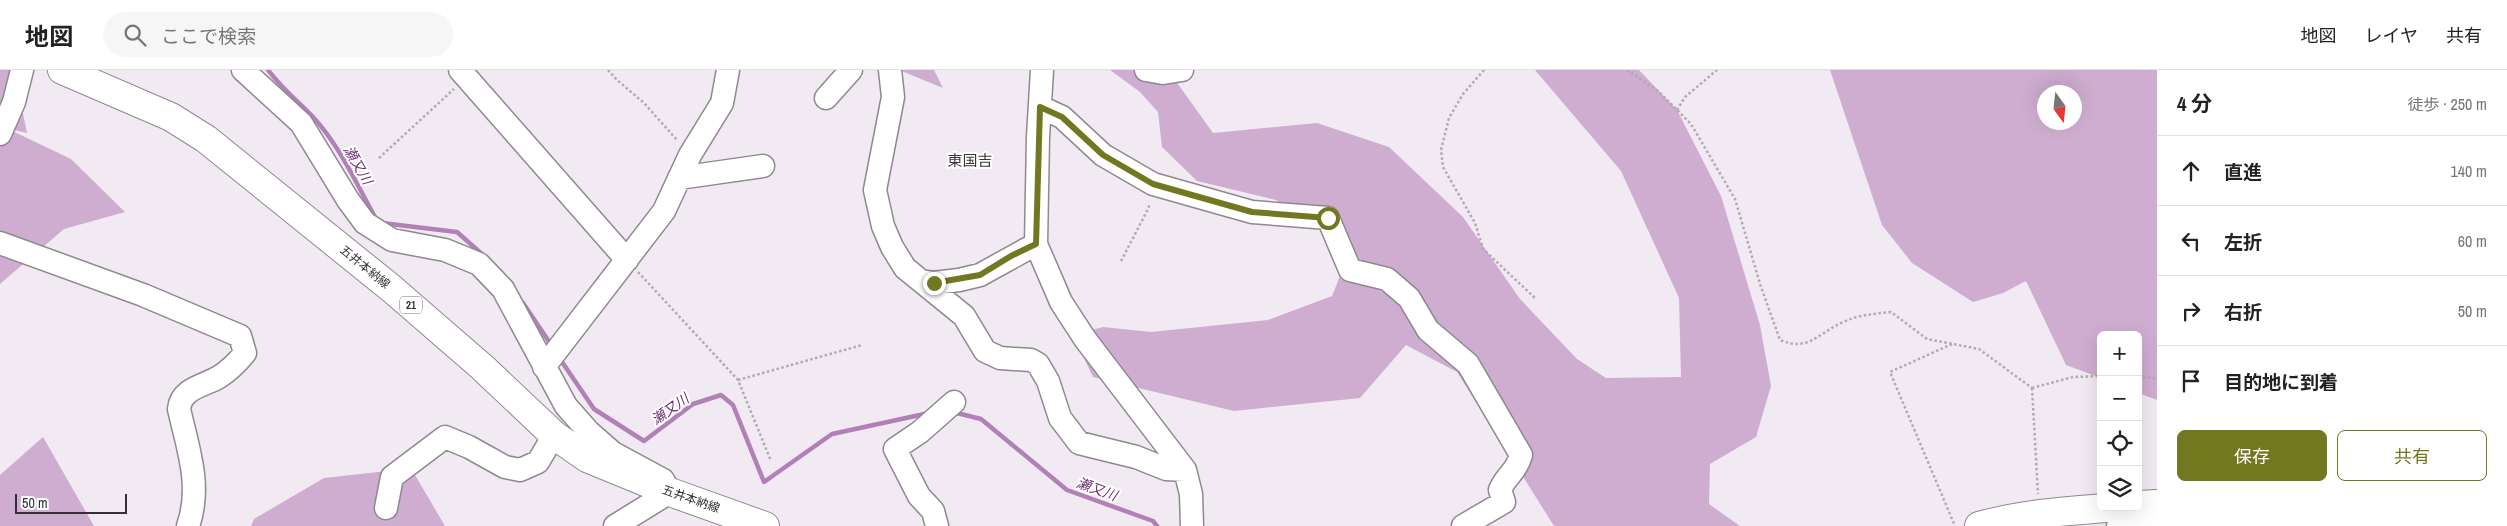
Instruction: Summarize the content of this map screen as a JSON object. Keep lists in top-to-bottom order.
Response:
{
  "streets": {
    "main road": ["五井本納線", "21"]
  },
  "districts": ["東国吉"],
  "water": ["瀬又川"],
  "scale_bar": "50 m",
  "north": "bottom",
  "page": {
    "header": "地図",
    "search": "ここで検索",
    "nav": ["地図", "レイヤ", "共有"],
    "heading": ["4 分", "徒歩 · 250 m"],
    "list": [
      ["直進", "140 m"],
      ["左折", "60 m"],
      ["右折", "50 m"],
      "目的地に到着"
    ],
    "map_buttons": ["+", "−"],
    "buttons": ["保存", "共有"],
    "scale": "50 m"
  }
}
